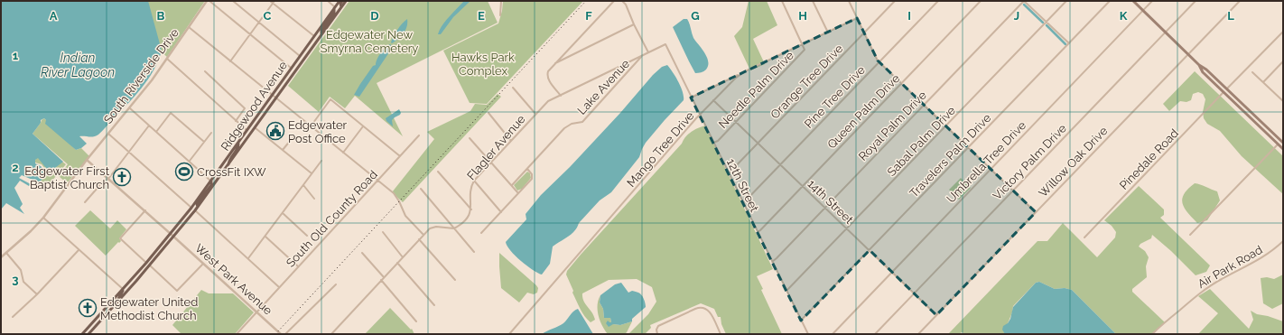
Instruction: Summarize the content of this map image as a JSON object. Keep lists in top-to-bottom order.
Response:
{
  "streets": {
    "main road": ["Ridgewood Avenue"],
    "street": [
      "South Riverside Drive",
      "Orange Tree Drive",
      "Lake Avenue",
      "Needle Palm Drive",
      "Pine Tree Drive",
      "Queen Palm Drive",
      "Royal Palm Drive",
      "Sabal Palm Drive",
      "Flagler Avenue",
      "Mango Tree Drive",
      "Travelers Palm Drive",
      "Pinedale Road",
      "Umbrella Tree Drive",
      "Victory Palm Drive",
      "Willow Oak Drive",
      "12th Street",
      "14th Street",
      "South Old County Road",
      "Air Park Road",
      "West Park Avenue"
    ]
  },
  "crossings": [
    ["South Riverside Drive", "West Park Avenue"],
    ["Orange Tree Drive", "12th Street"],
    ["Orange Tree Drive", "14th Street"],
    ["Lake Avenue", "Flagler Avenue"],
    ["Needle Palm Drive", "Mango Tree Drive"],
    ["Needle Palm Drive", "12th Street"],
    ["Needle Palm Drive", "14th Street"],
    ["Pine Tree Drive", "12th Street"],
    ["Pine Tree Drive", "14th Street"],
    ["Ridgewood Avenue", "West Park Avenue"],
    ["Queen Palm Drive", "12th Street"],
    ["Queen Palm Drive", "14th Street"],
    ["Royal Palm Drive", "12th Street"],
    ["Royal Palm Drive", "14th Street"],
    ["Sabal Palm Drive", "12th Street"],
    ["Sabal Palm Drive", "14th Street"],
    ["Flagler Avenue", "12th Street"],
    ["Mango Tree Drive", "12th Street"],
    ["Mango Tree Drive", "14th Street"],
    ["Travelers Palm Drive", "12th Street"],
    ["Travelers Palm Drive", "14th Street"],
    ["Umbrella Tree Drive", "14th Street"],
    ["Victory Palm Drive", "14th Street"],
    ["Willow Oak Drive", "14th Street"],
    ["South Old County Road", "West Park Avenue"]
  ],
  "water": ["Indian River Lagoon"],
  "parks": ["Edgewater New Smyrna Cemetery", "Hawks Park Complex"],
  "places": {
    "public building": ["Edgewater Post Office"],
    "sports": ["CrossFit IXW"],
    "church": ["Edgewater First Baptist Church", "Edgewater United Methodist Church"]
  },
  "grid": {
    "columns": [
      "A",
      "B",
      "C",
      "D",
      "E",
      "F",
      "G",
      "H",
      "I",
      "J",
      "K",
      "L"
    ],
    "rows": ["1", "2", "3"]
  }
}
